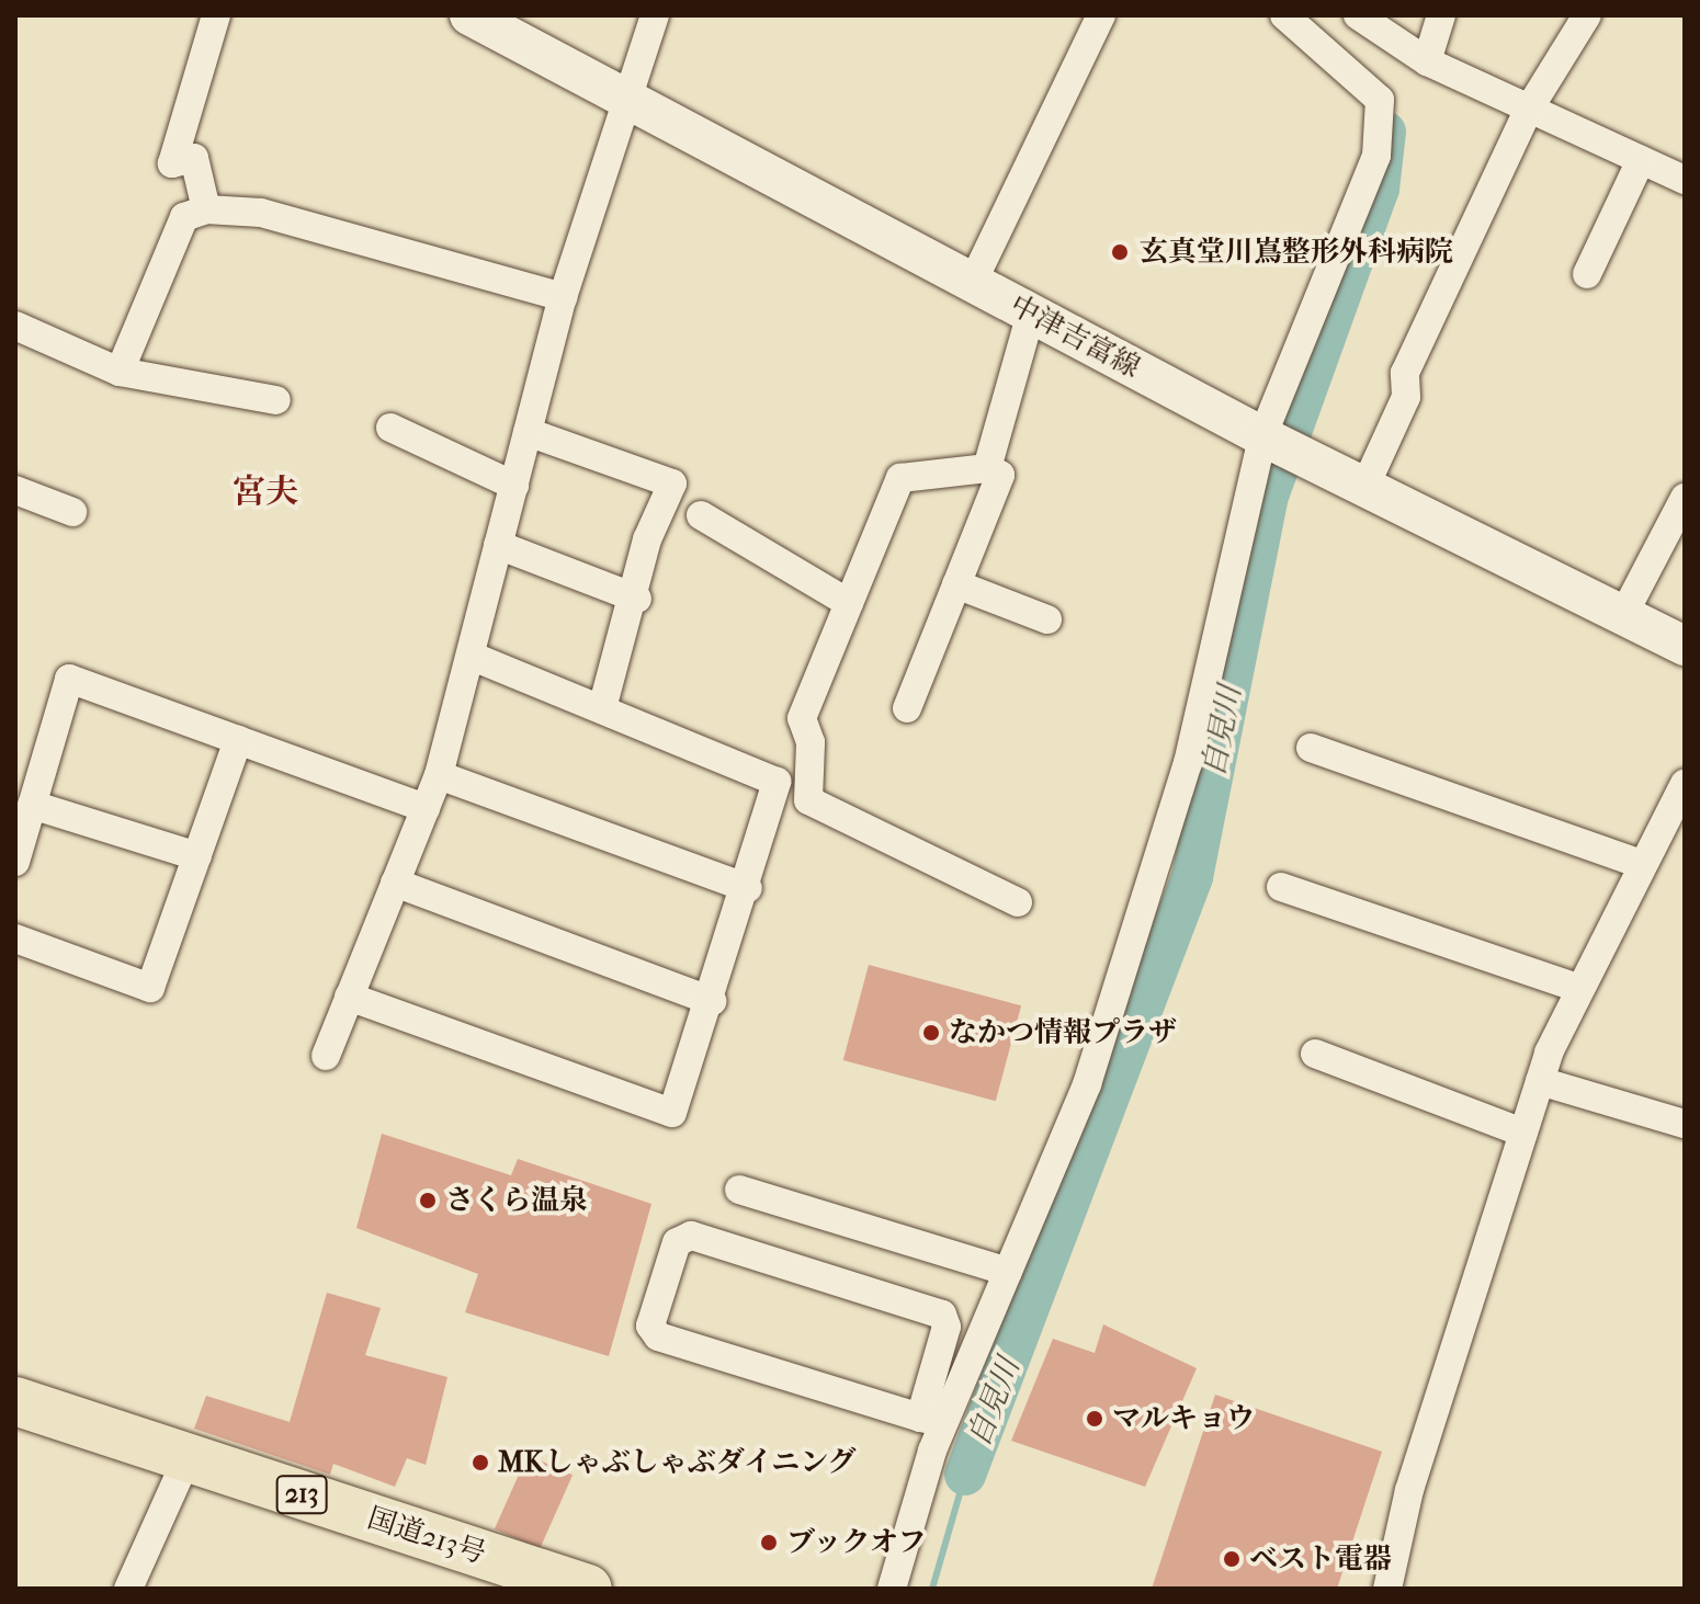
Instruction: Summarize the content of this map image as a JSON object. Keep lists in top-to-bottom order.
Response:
{
  "streets": {
    "highway": ["213", "国道213号"],
    "main road": ["中津吉富線"]
  },
  "districts": ["宮夫"],
  "water": ["自見川"],
  "places": [
    "玄真堂川嶌整形外科病院",
    "なかつ情報プラザ",
    "さくら温泉",
    "マルキョウ",
    "MKしゃぶしゃぶダイニング",
    "ブックオフ",
    "ベスト電器"
  ]
}
